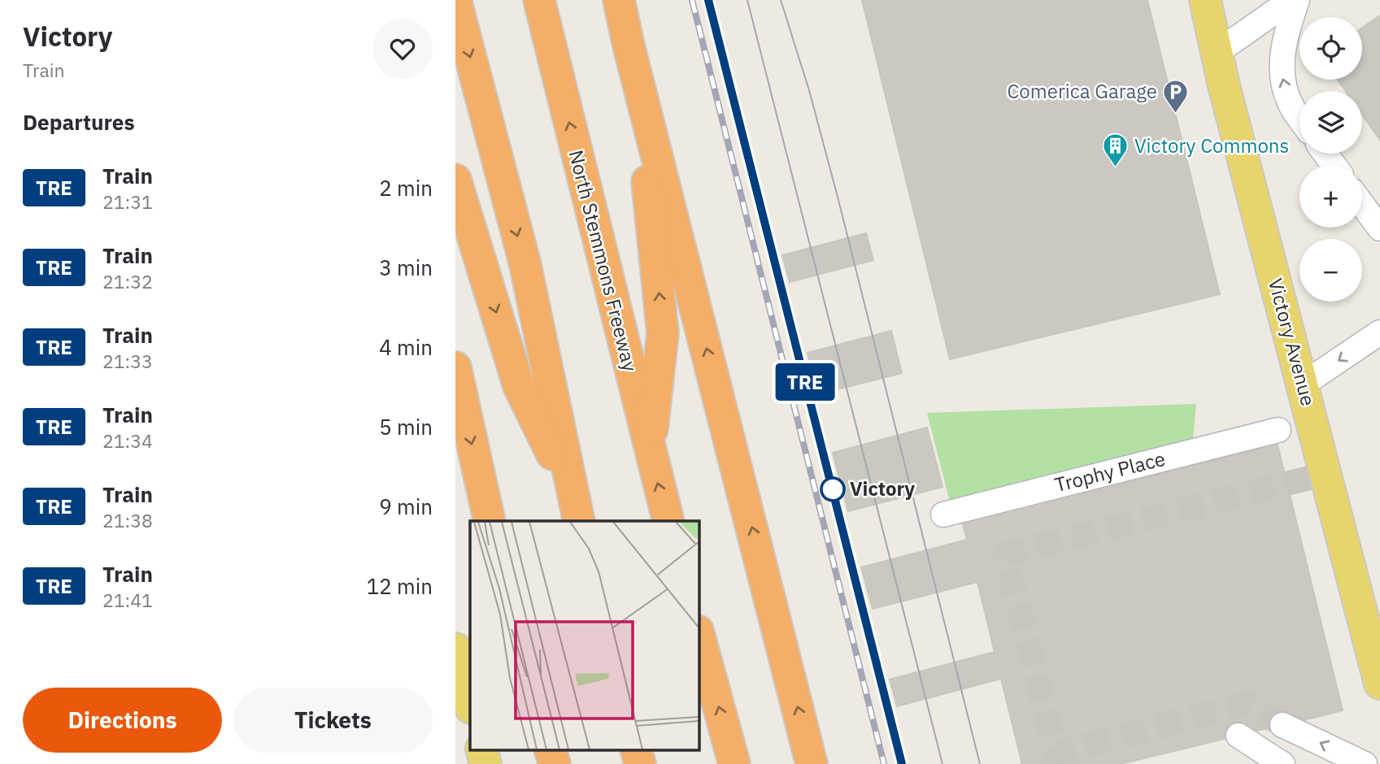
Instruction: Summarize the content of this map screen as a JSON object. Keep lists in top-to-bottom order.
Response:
{
  "streets": {
    "highway": ["North Stemmons Freeway"],
    "main road": ["Victory Avenue"],
    "street": ["Trophy Place"]
  },
  "places": {
    "parking": ["Comerica Garage"],
    "building": ["Victory Commons"],
    "other": ["Victory"]
  },
  "page": {
    "heading": [
      ["Victory", "Train"],
      "Departures"
    ],
    "on_map": "TRE",
    "map_buttons": ["+", "−"],
    "list": [
      {
        "mark": "TRE",
        "name": "Train",
        "note": "21:31",
        "value": "2 min"
      },
      {
        "mark": "TRE",
        "name": "Train",
        "note": "21:32",
        "value": "3 min"
      },
      {
        "mark": "TRE",
        "name": "Train",
        "note": "21:33",
        "value": "4 min"
      },
      {
        "mark": "TRE",
        "name": "Train",
        "note": "21:34",
        "value": "5 min"
      },
      {
        "mark": "TRE",
        "name": "Train",
        "note": "21:38",
        "value": "9 min"
      },
      {
        "mark": "TRE",
        "name": "Train",
        "note": "21:41",
        "value": "12 min"
      }
    ],
    "buttons": ["Directions", "Tickets"]
  }
}
